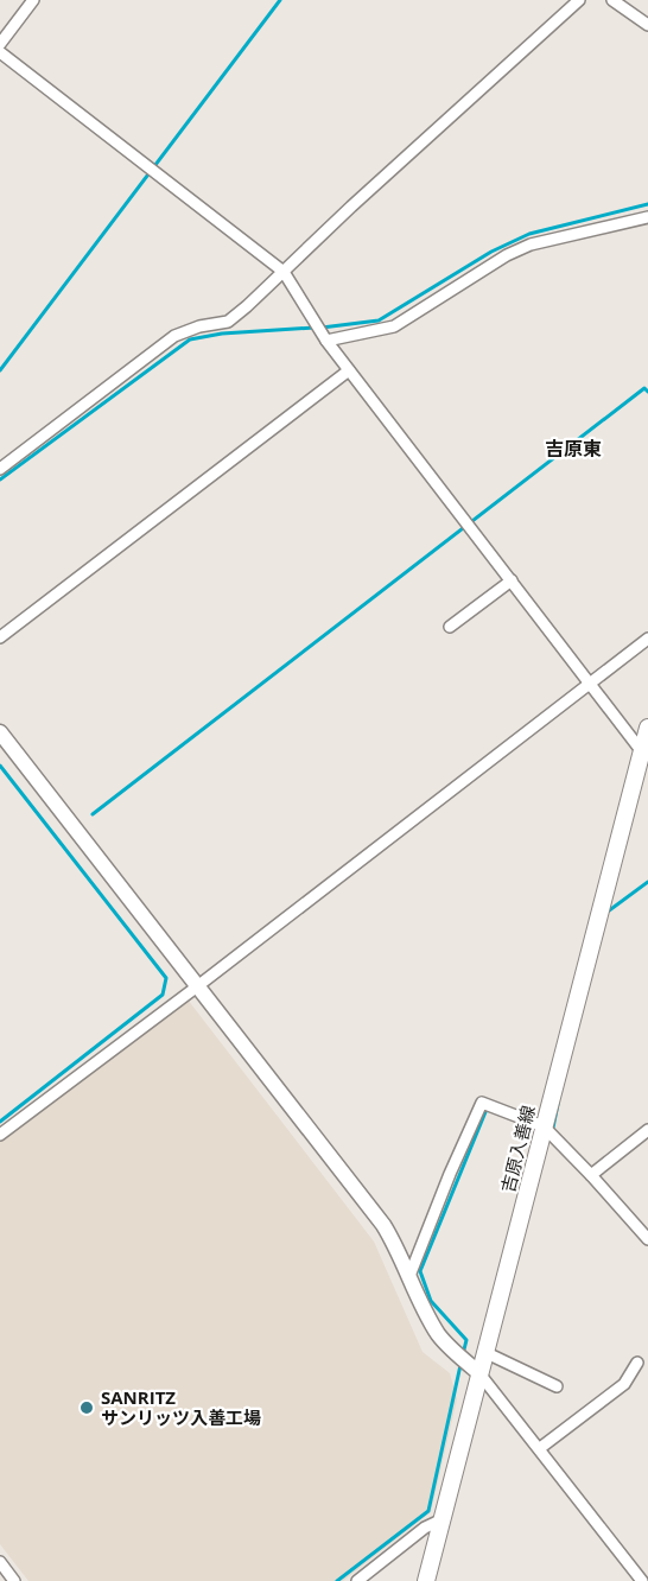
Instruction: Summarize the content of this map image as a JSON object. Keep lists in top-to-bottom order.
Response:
{
  "streets": {
    "main road": ["吉原入善線"]
  },
  "districts": ["吉原東"],
  "places": ["SANRITZ サンリッツ入善工場"]
}
